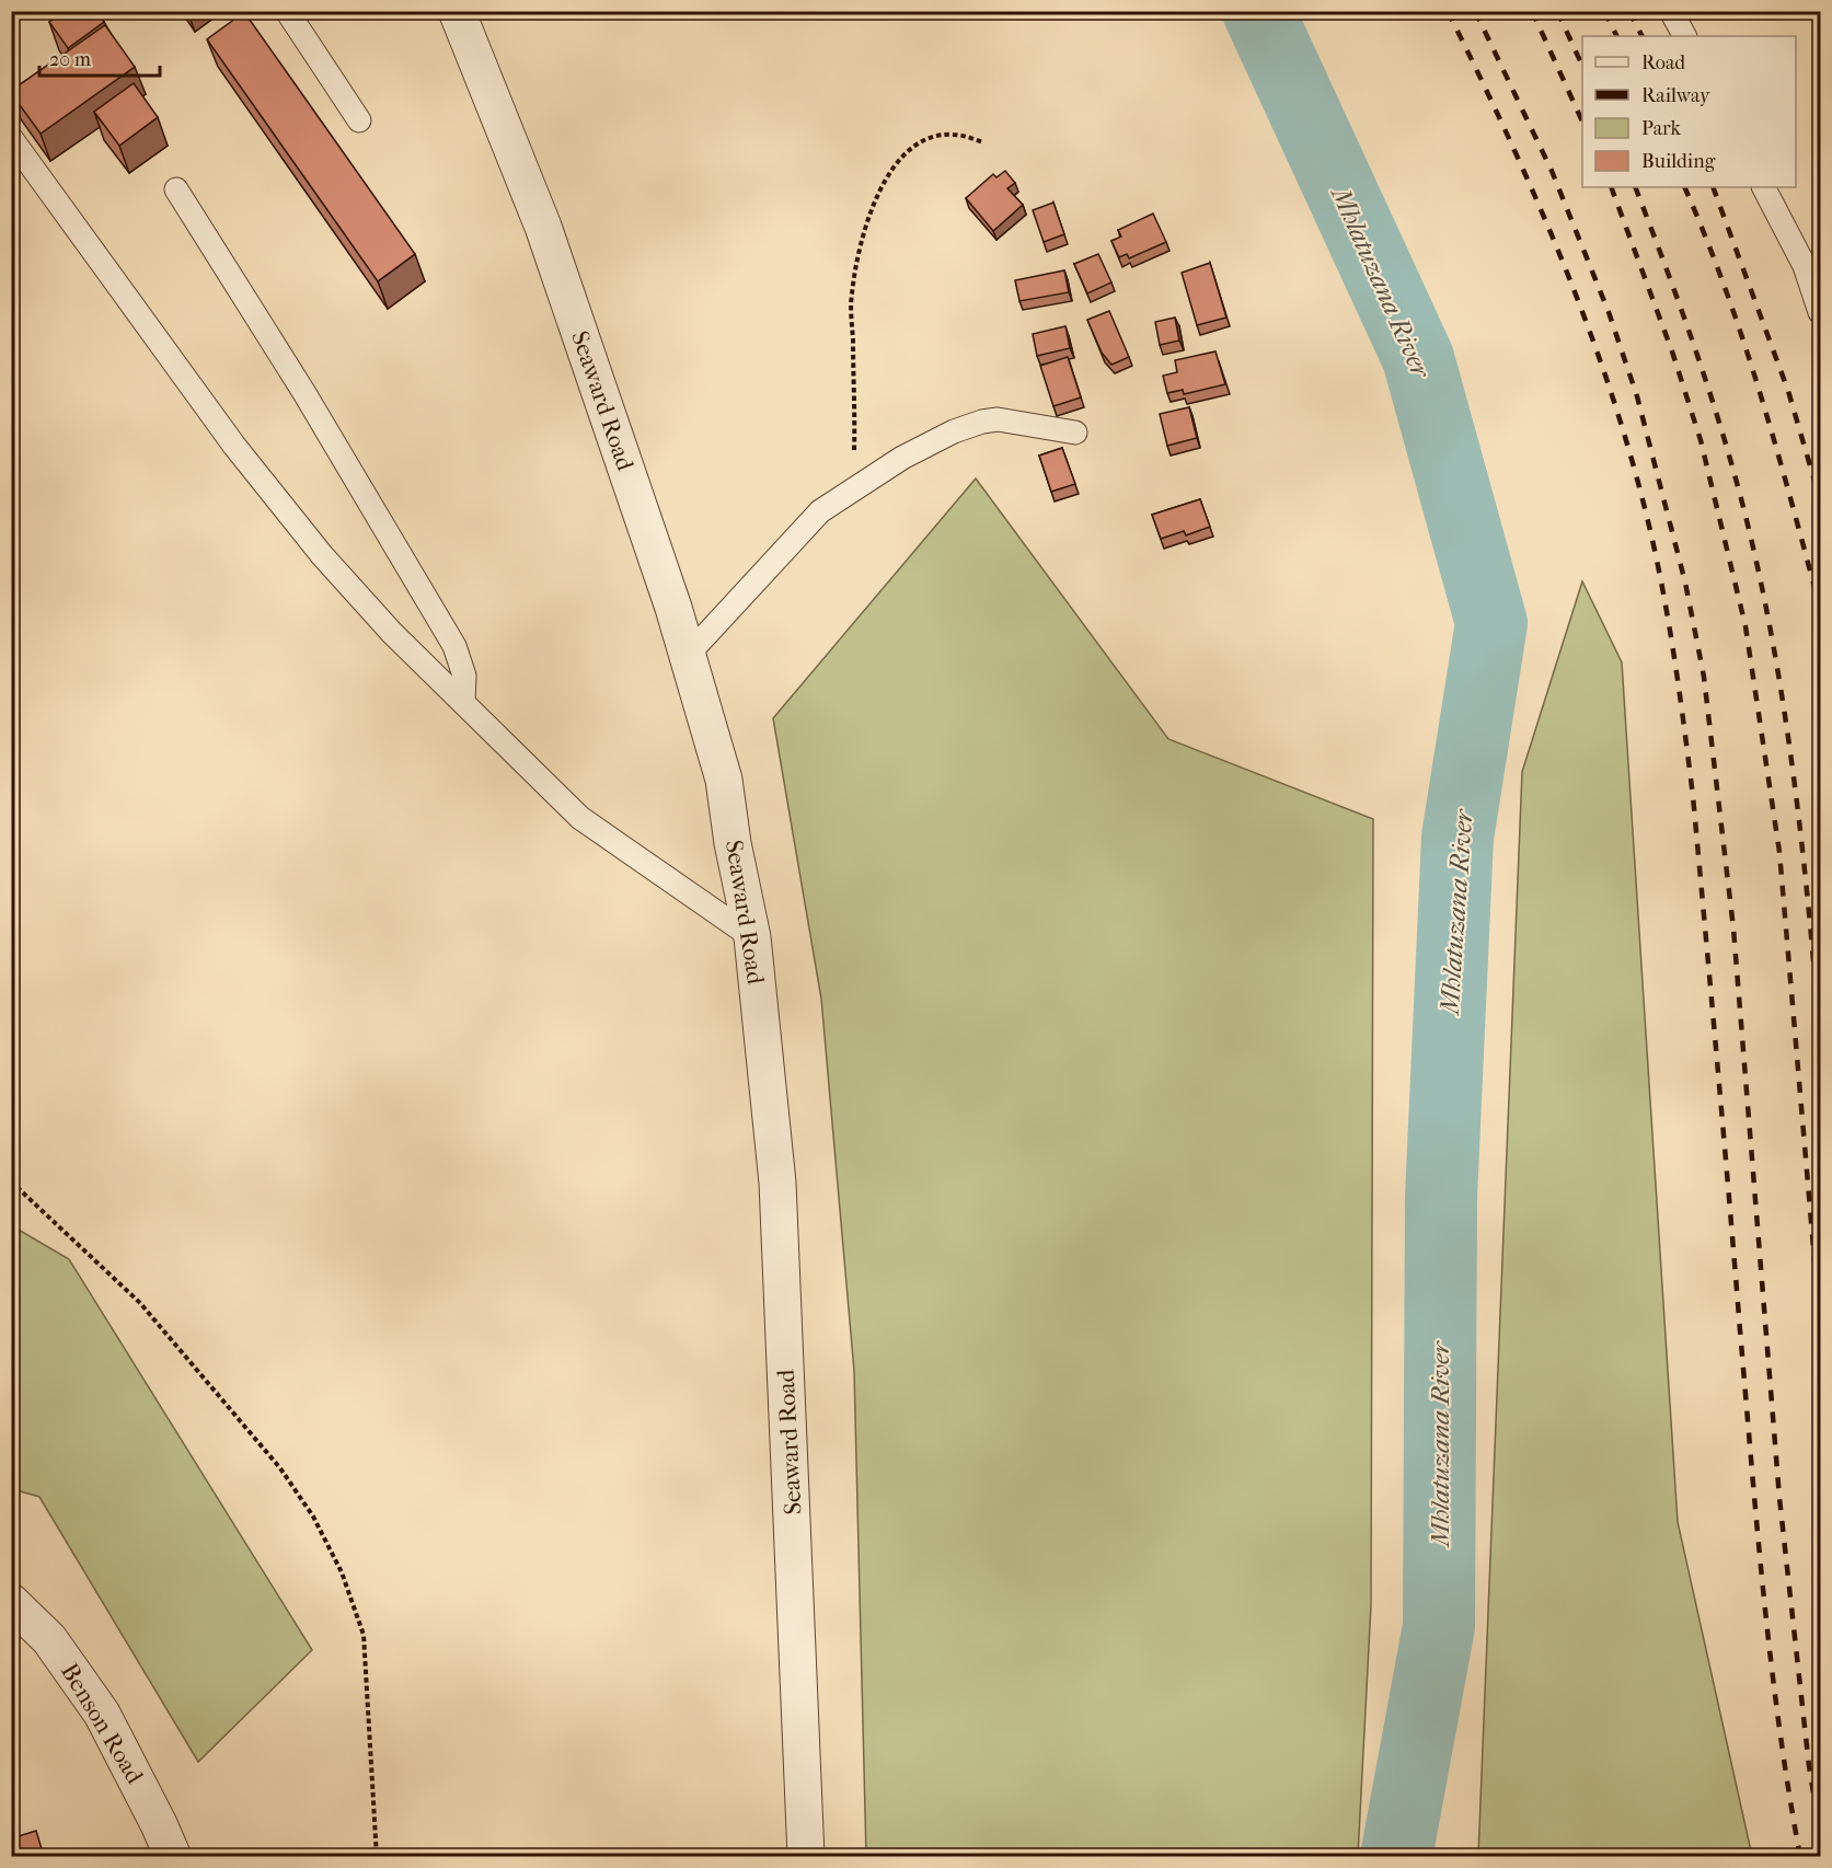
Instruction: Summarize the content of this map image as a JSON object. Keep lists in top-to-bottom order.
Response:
{
  "streets": {
    "street": ["Seaward Road", "Benson Road"]
  },
  "water": ["Mhlatuzana River"],
  "legend": [
    "Road",
    "Railway",
    "Park",
    "Building"
  ],
  "scale_bar": "20 m"
}
